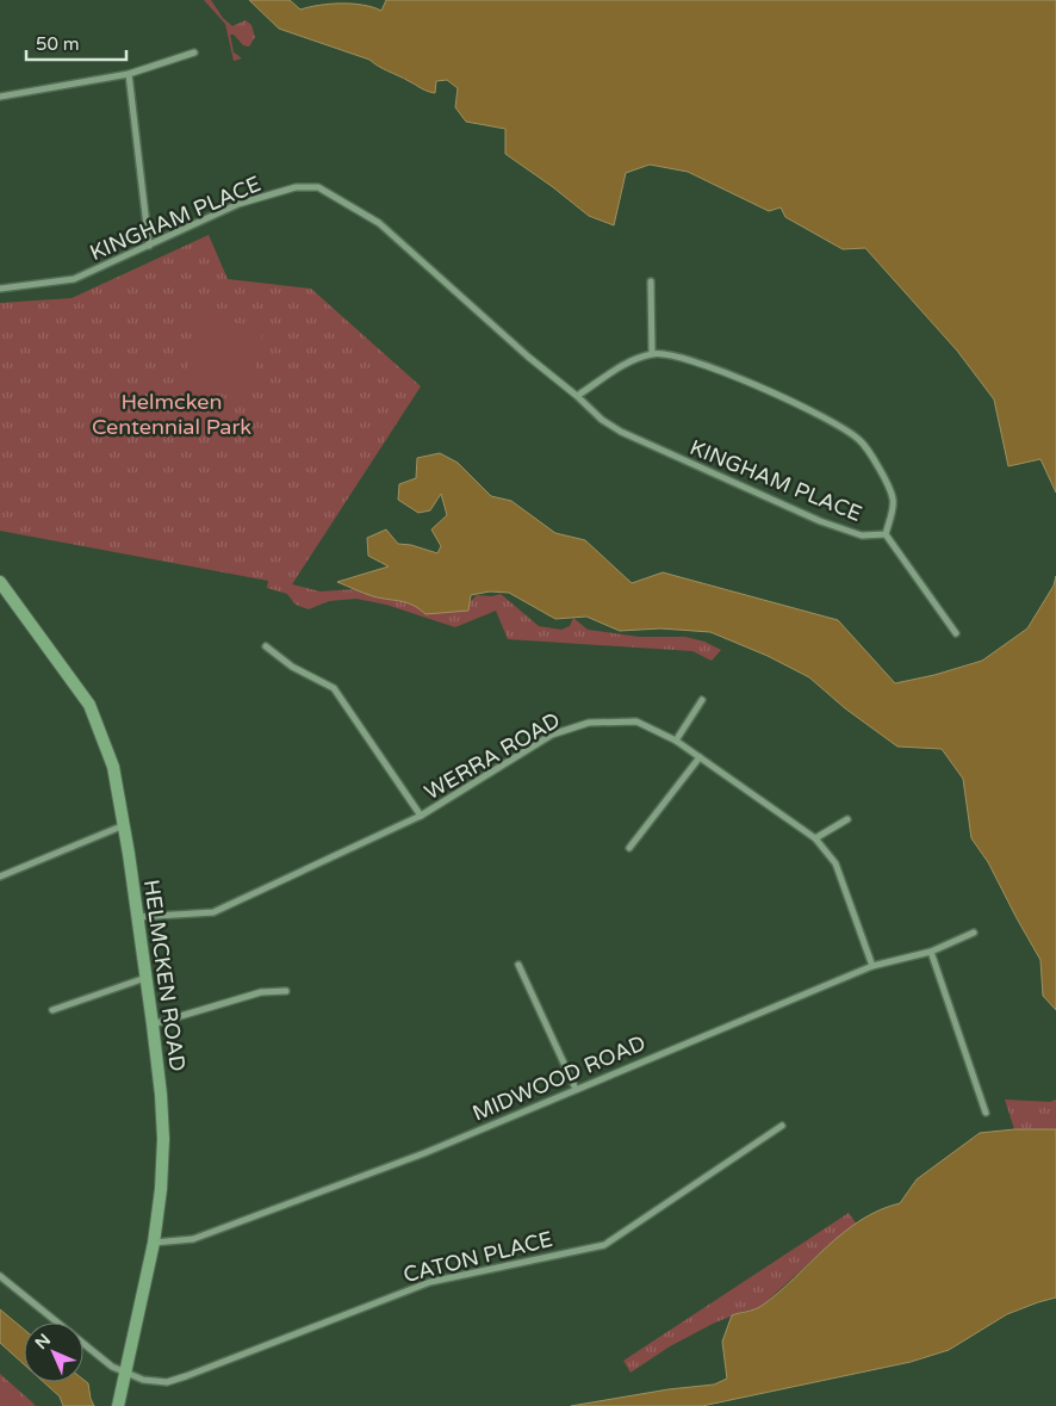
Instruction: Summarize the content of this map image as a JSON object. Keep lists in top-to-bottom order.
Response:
{
  "streets": {
    "main road": ["HELMCKEN ROAD"],
    "street": [
      "KINGHAM PLACE",
      "WERRA ROAD",
      "MIDWOOD ROAD",
      "CATON PLACE"
    ]
  },
  "crossings": [
    ["WERRA ROAD", "HELMCKEN ROAD"],
    ["WERRA ROAD", "MIDWOOD ROAD"],
    ["HELMCKEN ROAD", "MIDWOOD ROAD"],
    ["HELMCKEN ROAD", "CATON PLACE"]
  ],
  "parks": ["Helmcken Centennial Park"],
  "scale_bar": "50 m",
  "north": "top left"
}
